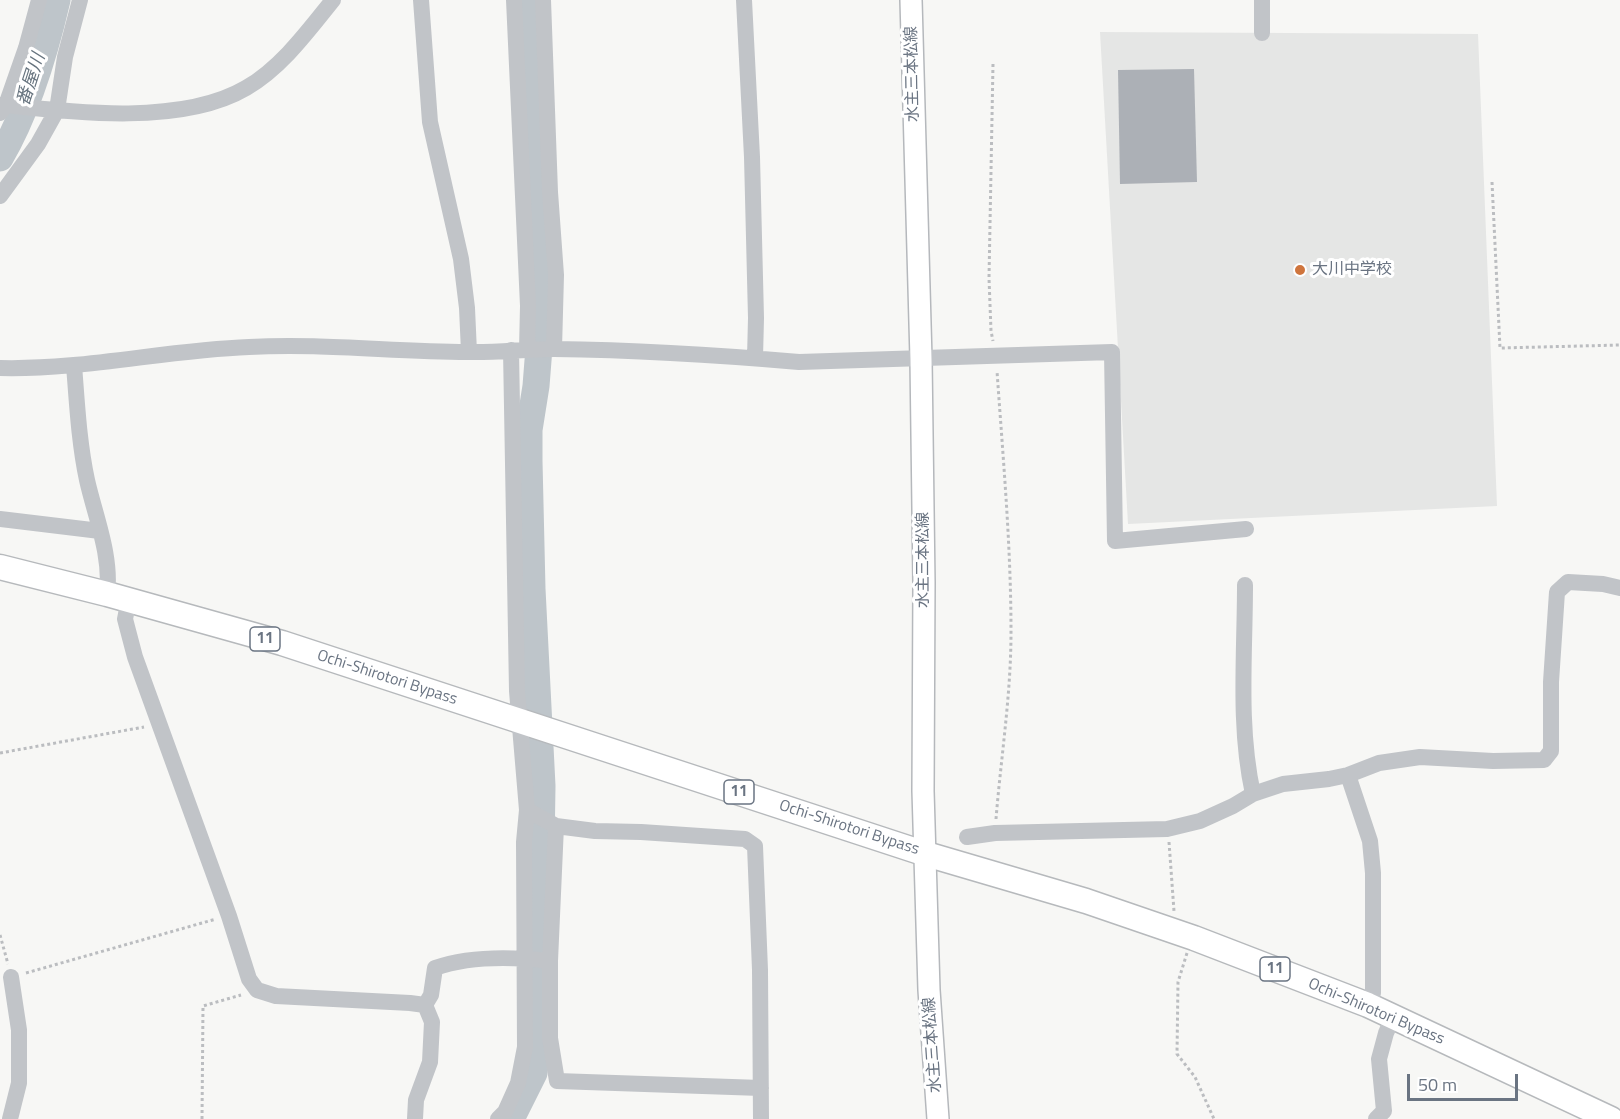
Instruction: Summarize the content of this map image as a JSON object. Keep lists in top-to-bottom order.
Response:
{
  "streets": {
    "highway": ["11", "Ochi-Shirotori Bypass"],
    "main road": ["水主三本松線"]
  },
  "crossings": [
    ["水主三本松線", "Ochi-Shirotori Bypass"]
  ],
  "water": ["番屋川"],
  "places": ["大川中学校"],
  "scale_bar": "50 m"
}
